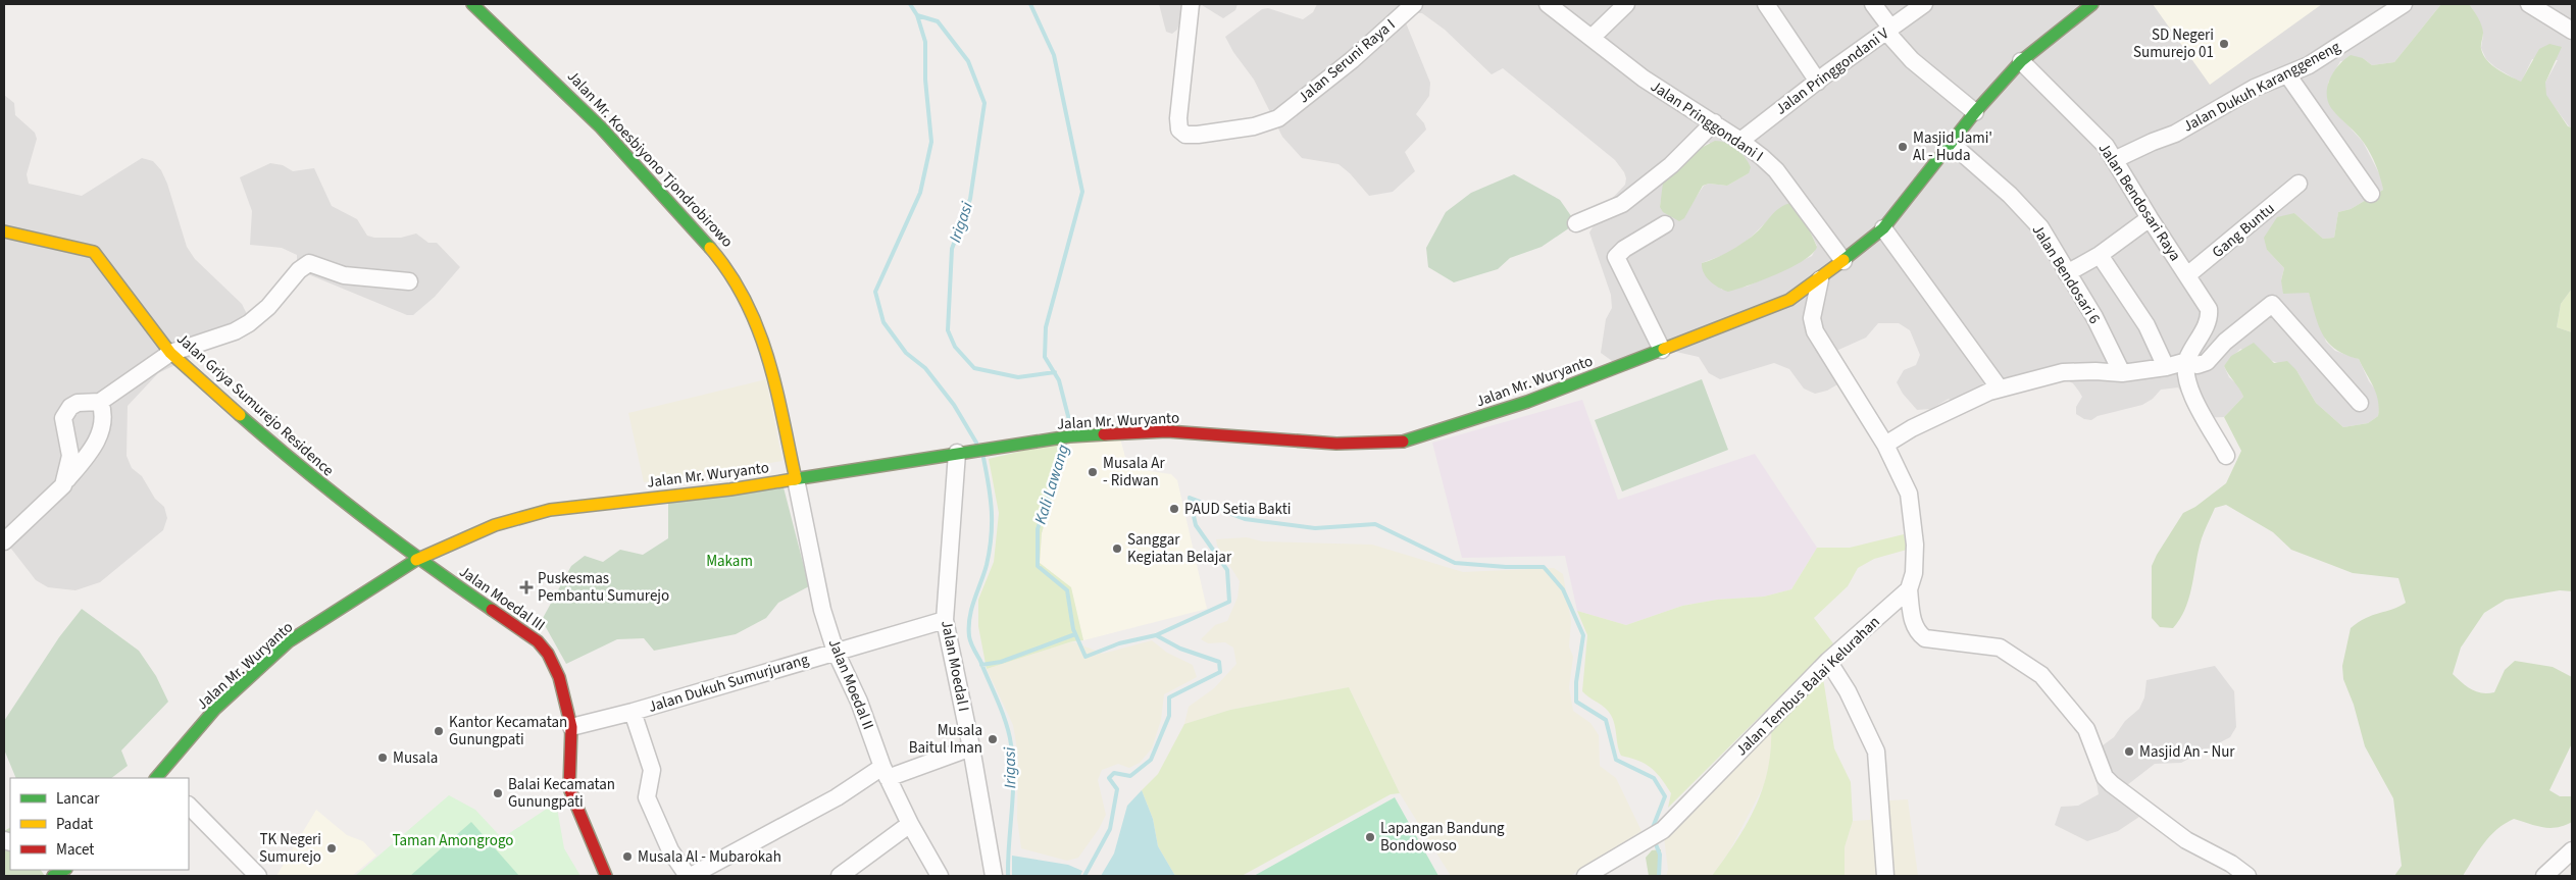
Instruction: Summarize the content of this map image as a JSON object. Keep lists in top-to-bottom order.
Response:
{
  "streets": {
    "main road": [
      "Jalan Mr. Koesbiyono Tjondrobirowo",
      "Jalan Mr. Wuryanto",
      "Jalan Griya Sumurejo Residence",
      "Jalan Moedal III"
    ],
    "street": [
      "Jalan Seruni Raya I",
      "Jalan Pringgondani V",
      "Jalan Dukuh Karanggeneng",
      "Jalan Pringgondani I",
      "Jalan Bendosari Raya",
      "Gang Buntu",
      "Jalan Bendosari 6",
      "Jalan Moedal I",
      "Jalan Dukuh Sumurjurang",
      "Jalan Moedal II",
      "Jalan Tembus Balai Kelurahan"
    ]
  },
  "crossings": [
    ["Jalan Pringgondani V", "Jalan Pringgondani I"],
    ["Jalan Dukuh Karanggeneng", "Jalan Bendosari Raya"],
    ["Jalan Pringgondani I", "Jalan Mr. Wuryanto"],
    ["Jalan Mr. Koesbiyono Tjondrobirowo", "Jalan Mr. Wuryanto"],
    ["Jalan Mr. Koesbiyono Tjondrobirowo", "Jalan Moedal II"],
    ["Jalan Bendosari Raya", "Gang Buntu"],
    ["Jalan Bendosari Raya", "Jalan Mr. Wuryanto"],
    ["Jalan Bendosari 6", "Jalan Mr. Wuryanto"],
    ["Jalan Mr. Wuryanto", "Jalan Griya Sumurejo Residence"],
    ["Jalan Mr. Wuryanto", "Jalan Moedal III"],
    ["Jalan Mr. Wuryanto", "Jalan Moedal I"],
    ["Jalan Mr. Wuryanto", "Jalan Moedal II"],
    ["Jalan Griya Sumurejo Residence", "Jalan Moedal III"],
    ["Jalan Moedal III", "Jalan Dukuh Sumurjurang"],
    ["Jalan Moedal I", "Jalan Dukuh Sumurjurang"],
    ["Jalan Dukuh Sumurjurang", "Jalan Moedal II"]
  ],
  "water": ["Irigasi", "Kali Lawang"],
  "parks": ["Makam", "Taman Amongrogo"],
  "places": {
    "other": [
      "SD Negeri Sumurejo 01",
      "Masjid Jami' Al - Huda",
      "Musala Ar - Ridwan",
      "PAUD Setia Bakti",
      "Sanggar Kegiatan Belajar",
      "Kantor Kecamatan Gunungpati",
      "Musala Baitul Iman",
      "Masjid An - Nur",
      "Musala",
      "Balai Kecamatan Gunungpati",
      "Lapangan Bandung Bondowoso",
      "TK Negeri Sumurejo",
      "Musala Al - Mubarokah"
    ],
    "health": ["Puskesmas Pembantu Sumurejo"]
  },
  "legend": ["Lancar", "Padat", "Macet"]
}
